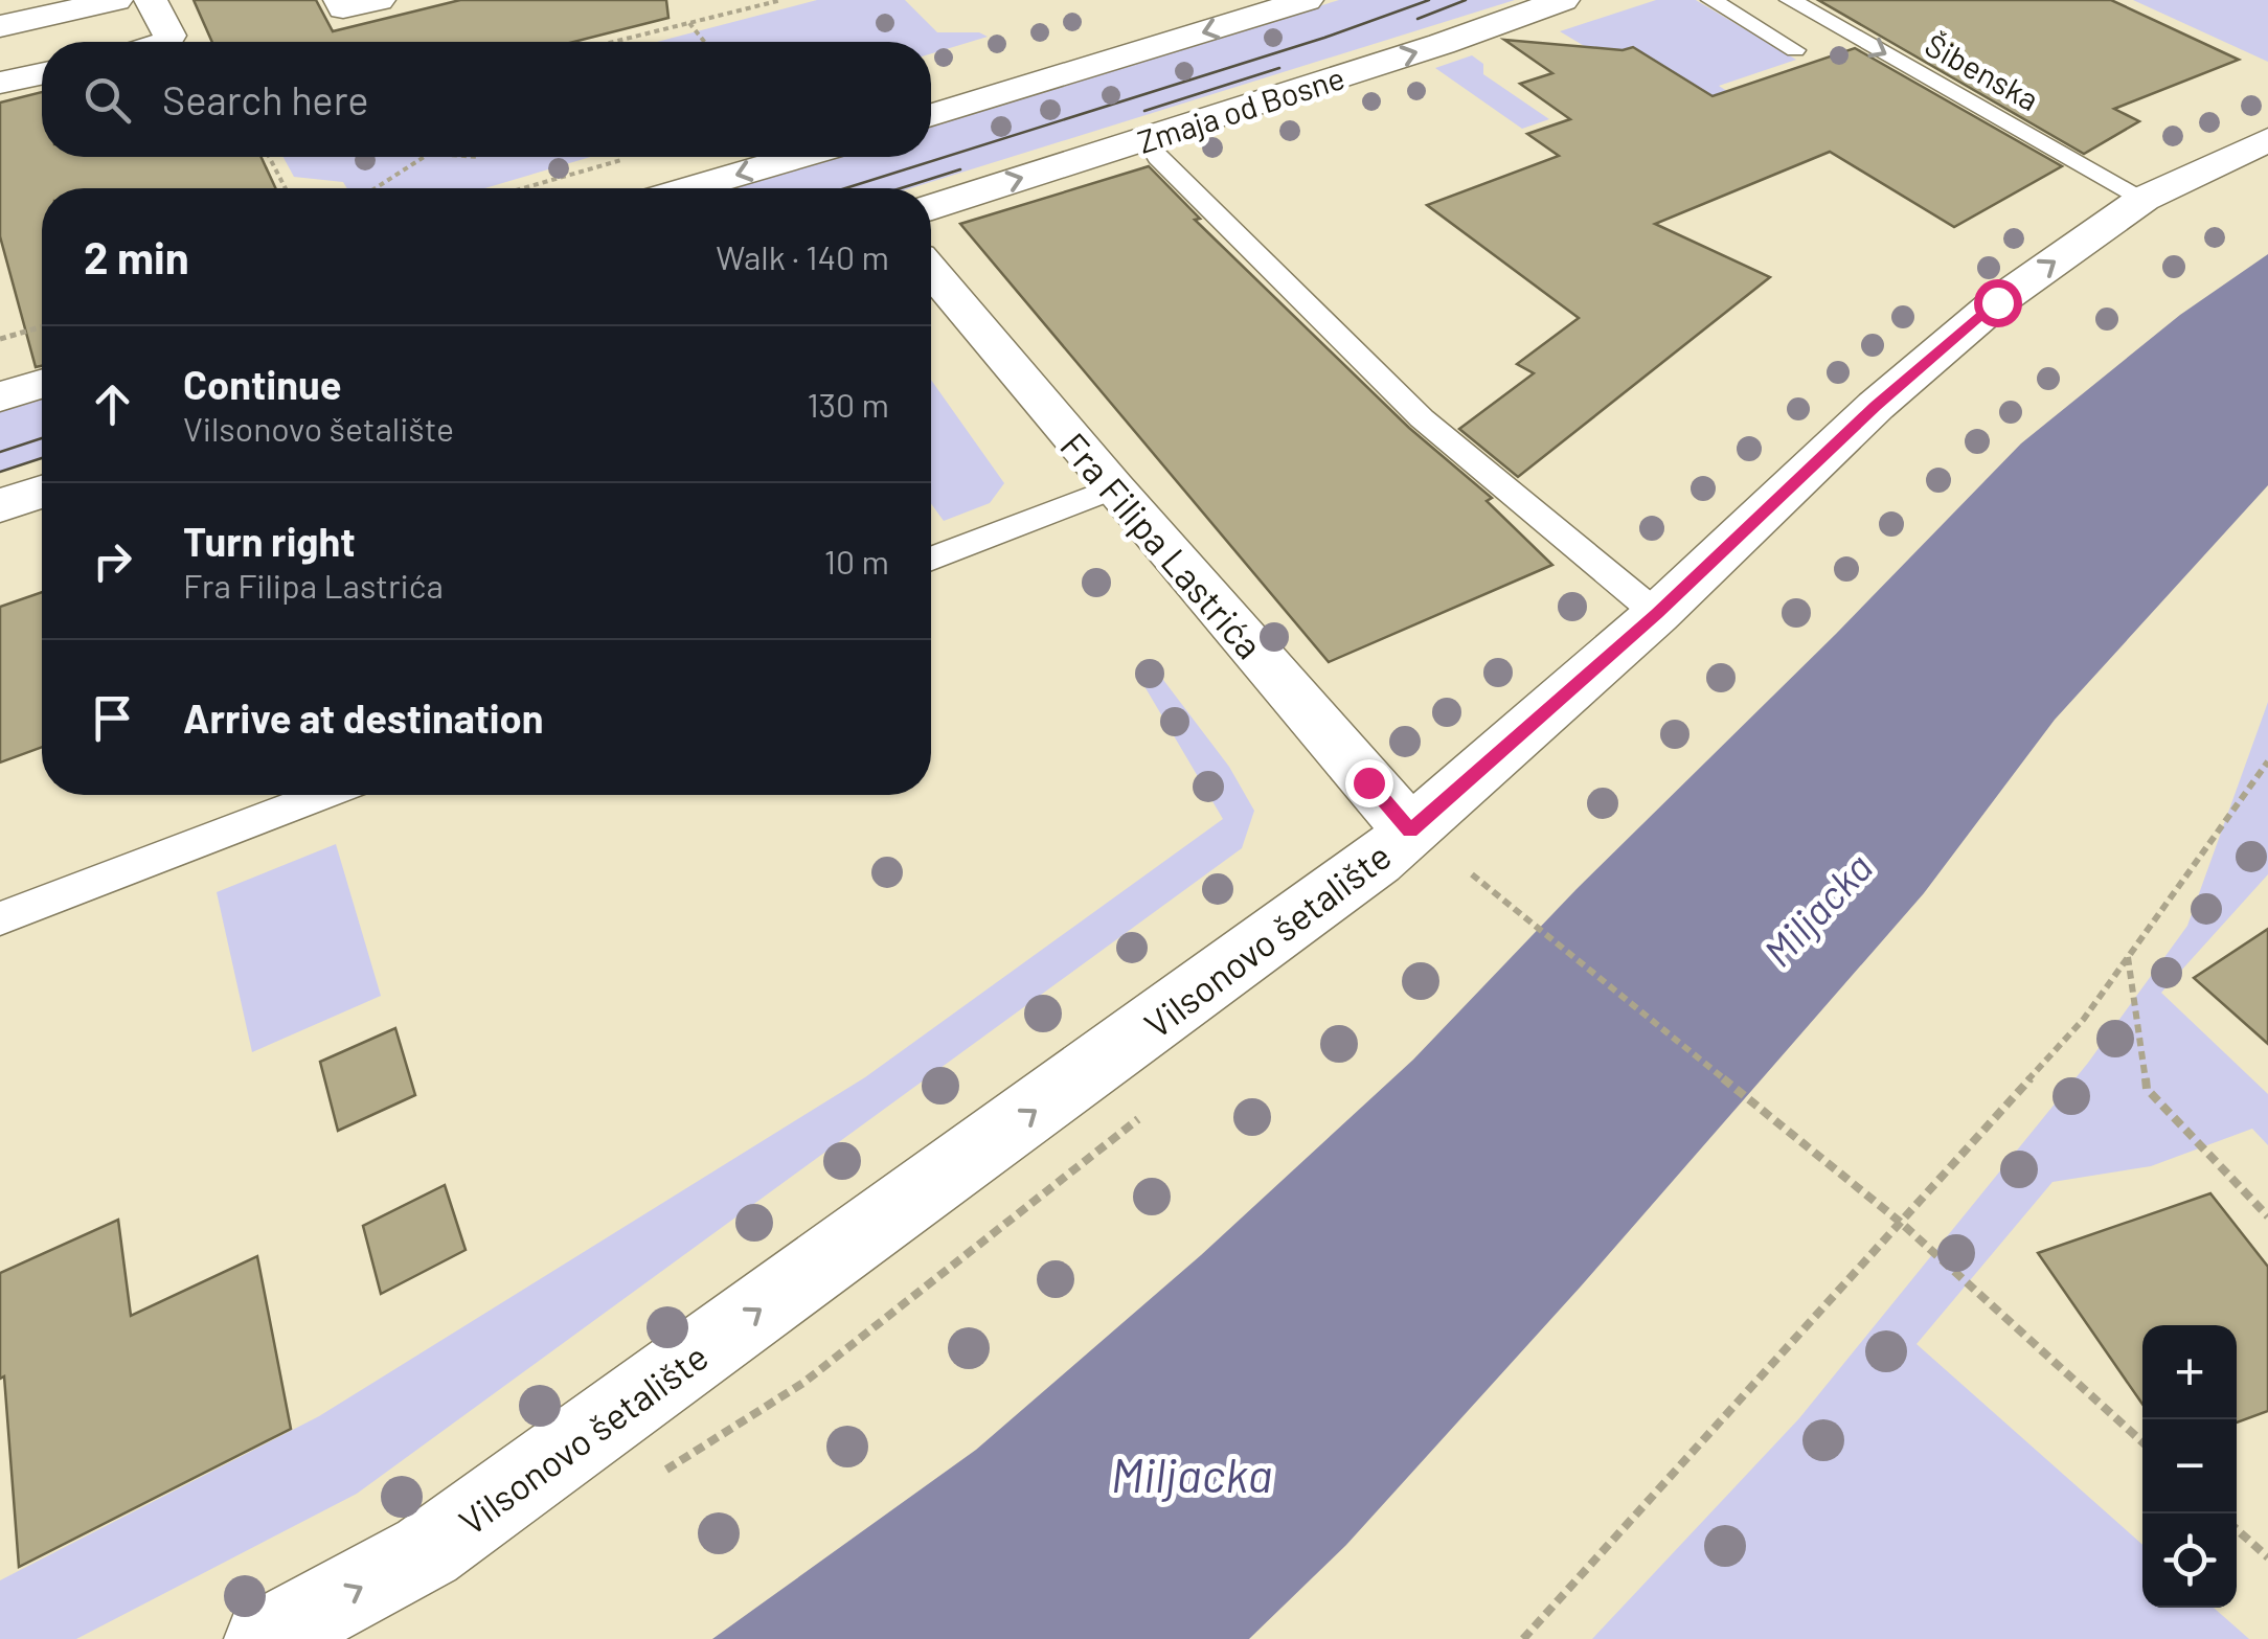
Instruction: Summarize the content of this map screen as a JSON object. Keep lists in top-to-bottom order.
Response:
{
  "streets": {
    "street": ["Zmaja od Bosne", "Fra Filipa Lastrića", "Vilsonovo šetalište"],
    "lane": ["Šibenska"]
  },
  "crossings": [
    ["Šibenska", "Vilsonovo šetalište"],
    ["Fra Filipa Lastrića", "Vilsonovo šetalište"]
  ],
  "one_way": ["Šibenska", "Vilsonovo šetalište"],
  "water": ["Miljacka"],
  "page": {
    "search": "Search here",
    "heading": ["2 min", "Walk · 140 m"],
    "list": [
      ["Continue", "Vilsonovo šetalište", "130 m"],
      ["Turn right", "Fra Filipa Lastrića", "10 m"],
      "Arrive at destination"
    ],
    "map_buttons": ["+", "−"]
  }
}
